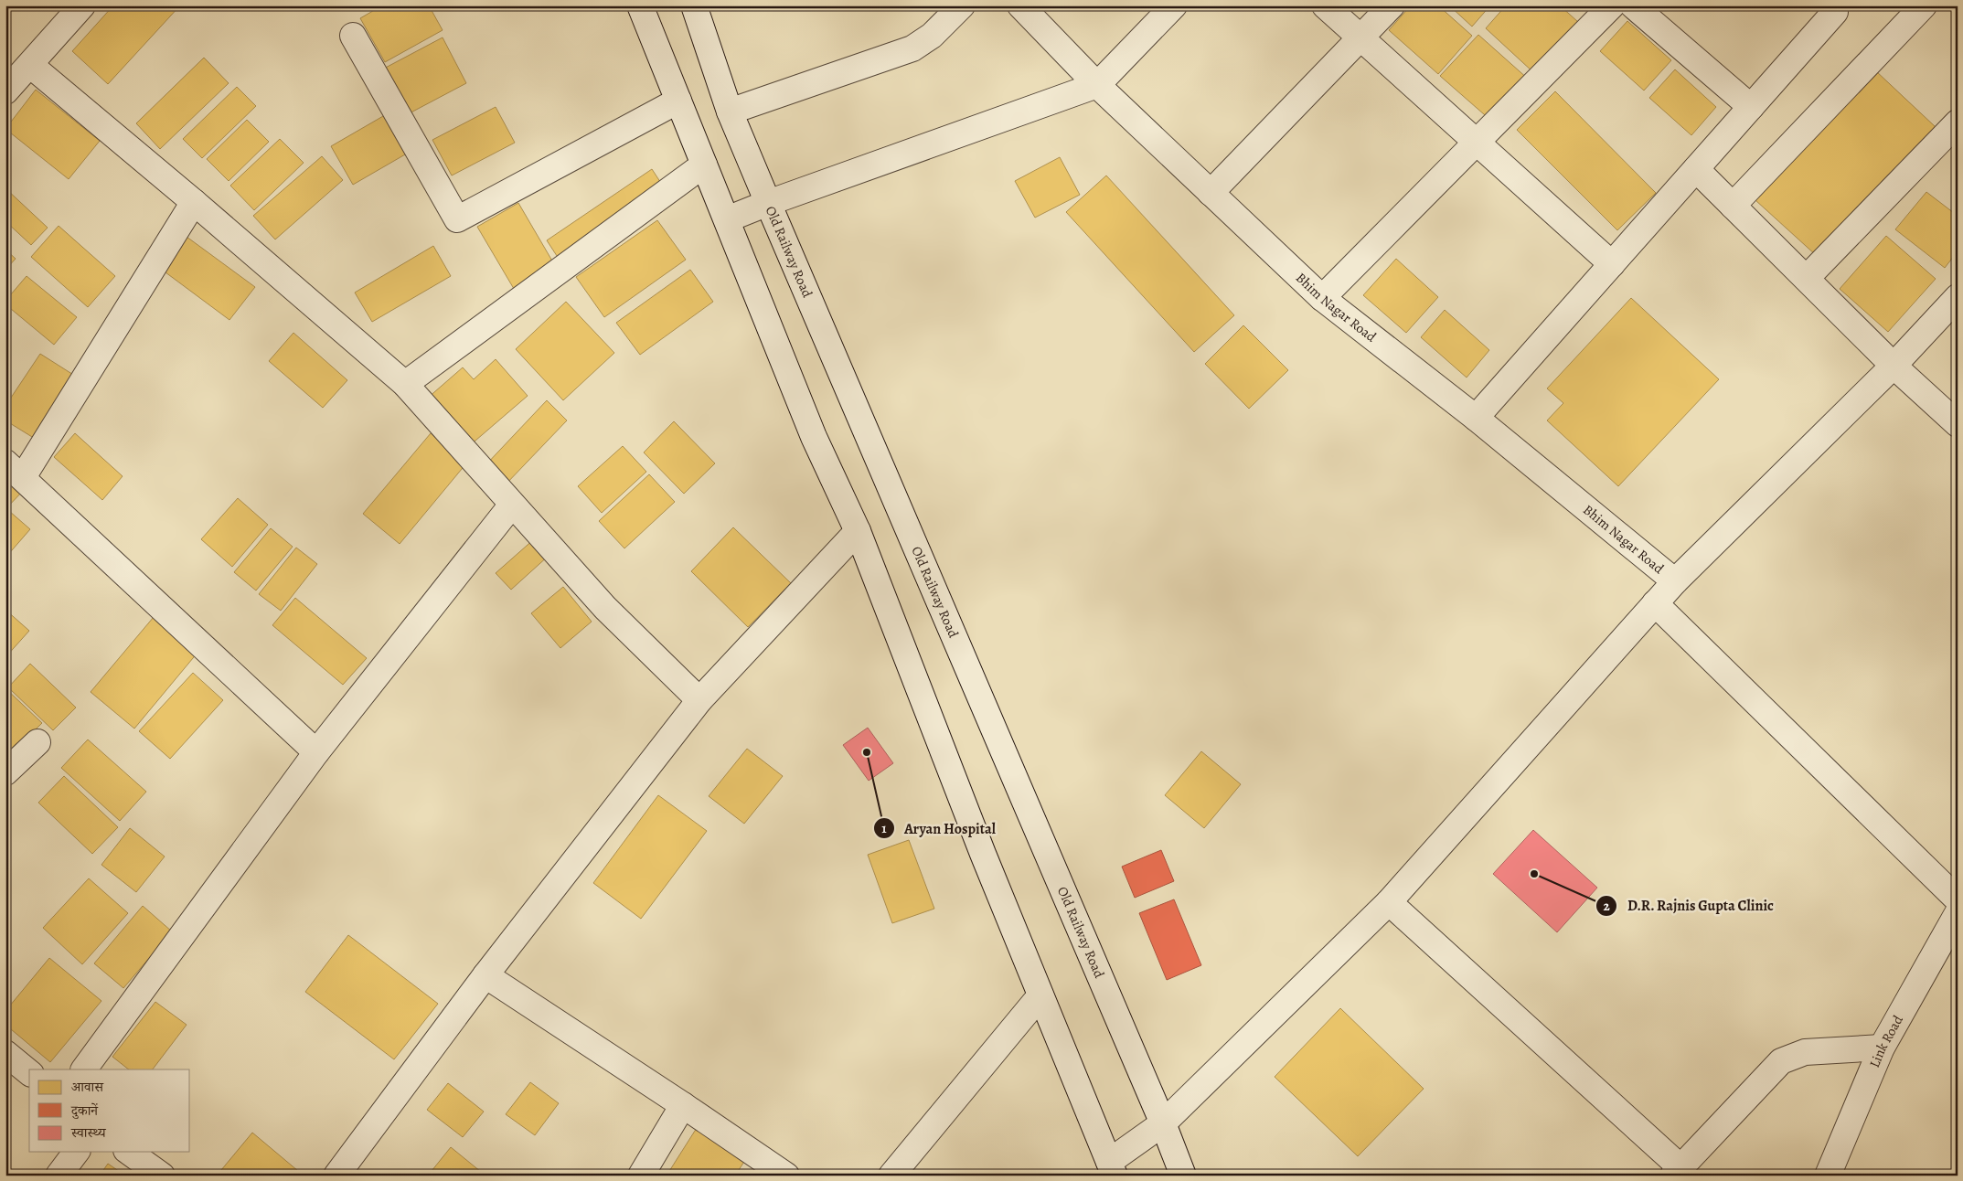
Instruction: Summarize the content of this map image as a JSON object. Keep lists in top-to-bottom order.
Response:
{
  "streets": {
    "street": ["Old Railway Road", "Bhim Nagar Road", "Link Road"]
  },
  "places": ["Aryan Hospital", "D.R. Rajnis Gupta Clinic"],
  "legend": ["आवास", "दुकानें", "स्वास्थ्य"]
}
